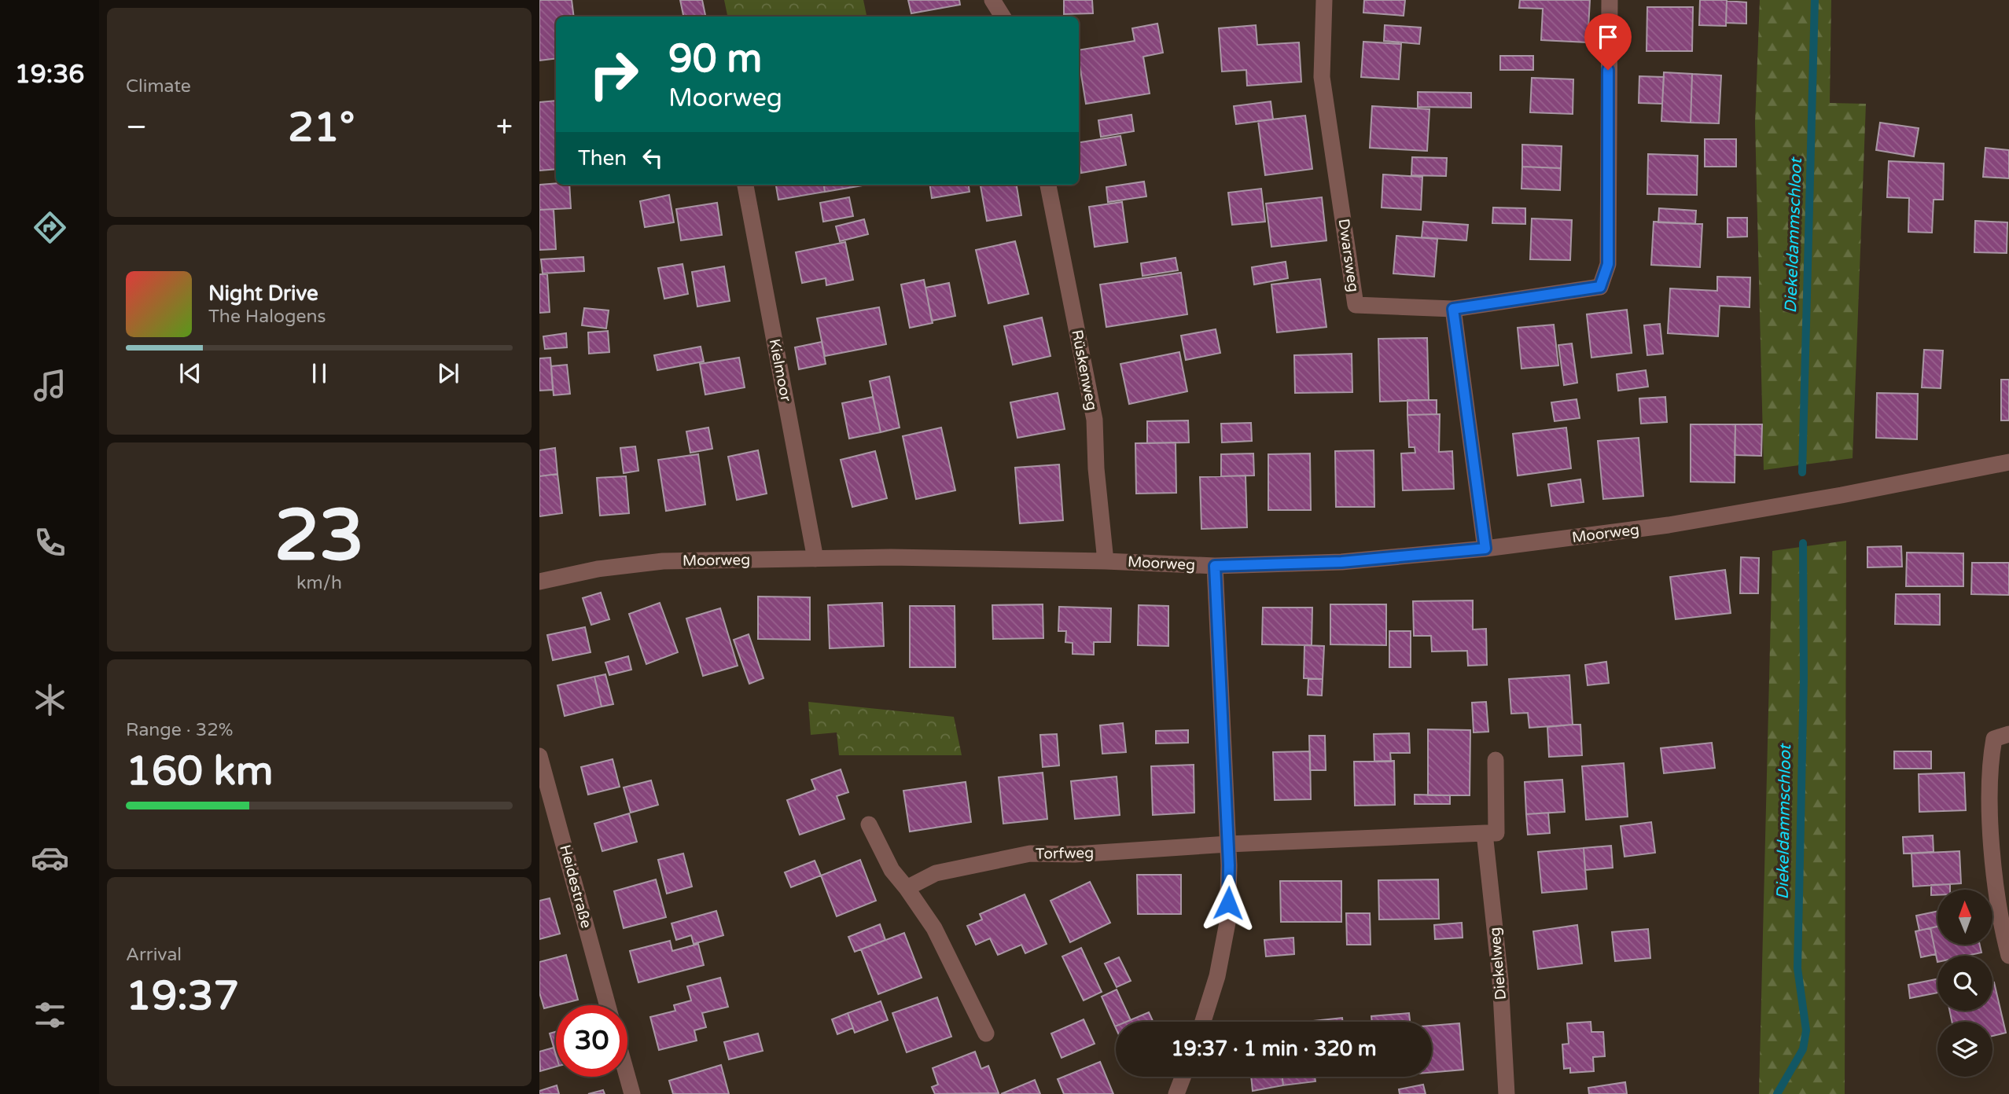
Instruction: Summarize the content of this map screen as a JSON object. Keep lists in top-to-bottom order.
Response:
{
  "streets": {
    "street": [
      "Dwarsweg",
      "Kielmoor",
      "Rüskenweg",
      "Moorweg",
      "Torfweg",
      "Heidestraße",
      "Diekelweg"
    ]
  },
  "crossings": [
    ["Kielmoor", "Moorweg"],
    ["Rüskenweg", "Moorweg"]
  ],
  "water": ["Diekeldammschloot"],
  "north": "top",
  "page": {
    "tabs": "19:36",
    "tile": [
      "Climate",
      ["23", "km/h"],
      ["Range · 32%", "160 km"],
      ["Arrival", "19:37"]
    ],
    "turn": ["90 m", "Moorweg"],
    "heat": ["−", "21°", "+"],
    "then": "Then",
    "song": ["Night Drive", "The Halogens"],
    "limit": "30",
    "trip": "19:37 · 1 min · 320 m"
  }
}
